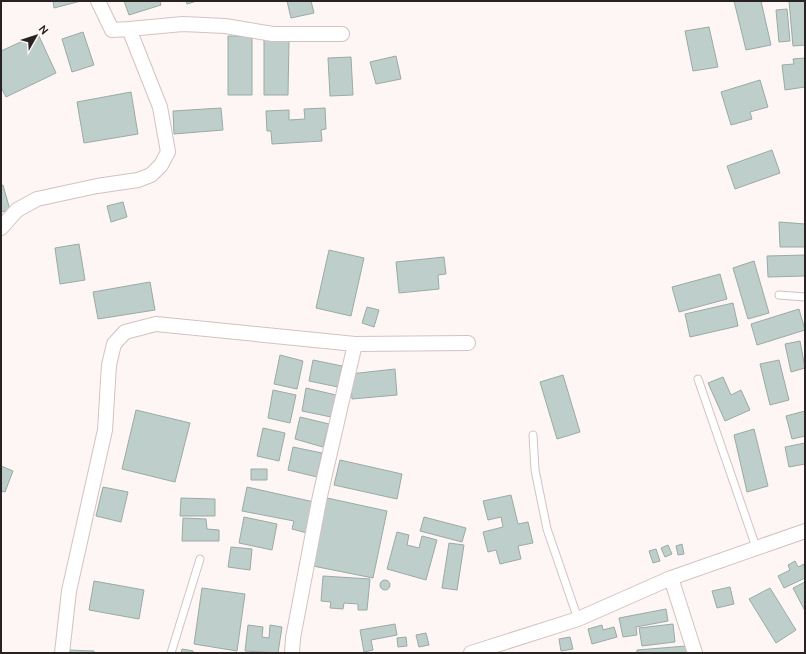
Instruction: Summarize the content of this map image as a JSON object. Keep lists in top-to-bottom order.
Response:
{
  "north": "top right"
}
